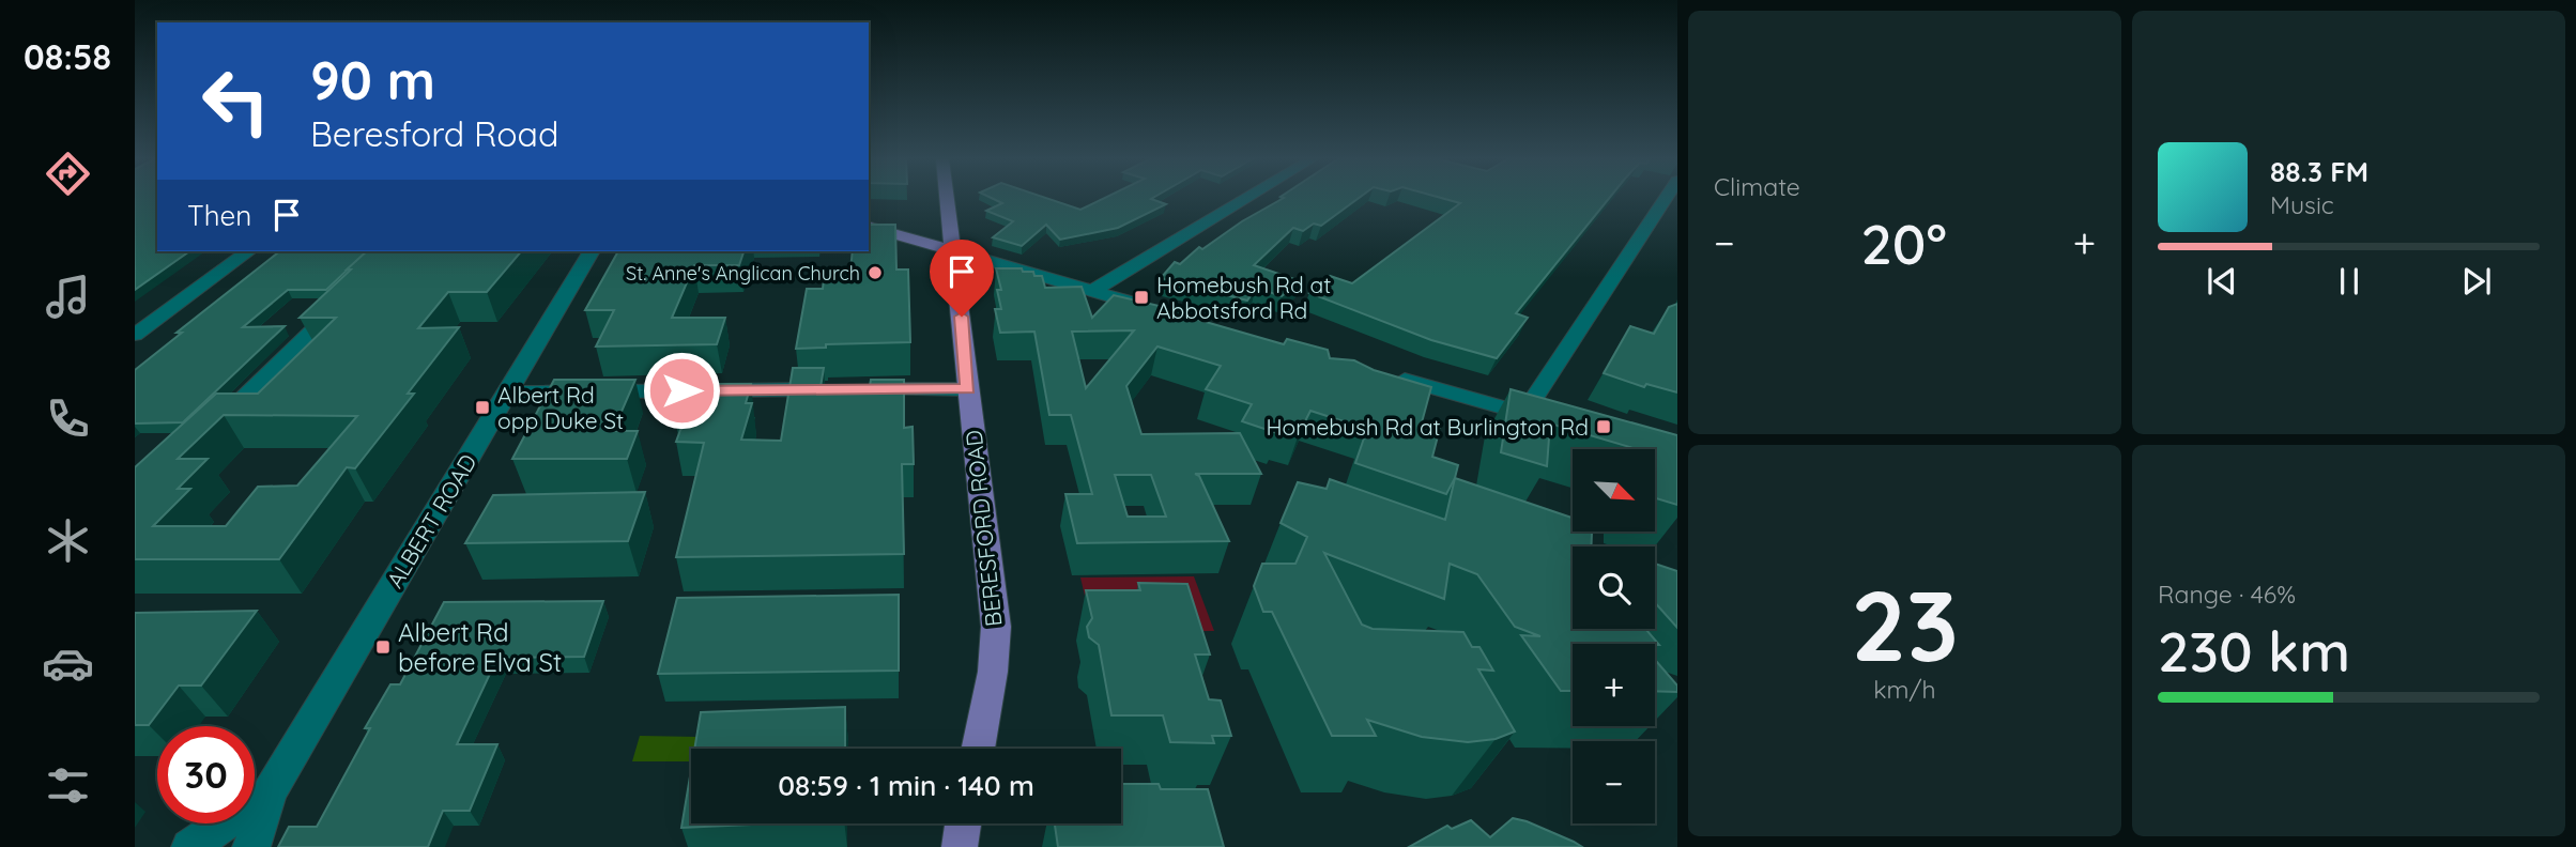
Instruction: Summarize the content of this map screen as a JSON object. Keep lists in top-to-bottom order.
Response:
{
  "streets": {
    "main road": ["BERESFORD ROAD"],
    "street": ["ALBERT ROAD"]
  },
  "places": {
    "other": ["St. Anne's Anglican Church"],
    "transit": [
      "Homebush Rd at Abbotsford Rd",
      "Albert Rd opp Duke St",
      "Homebush Rd at Burlington Rd",
      "Albert Rd before Elva St"
    ]
  },
  "north": "bottom right",
  "page": {
    "tabs": "08:58",
    "tile": [
      "Climate",
      ["23", "km/h"],
      ["Range · 46%", "230 km"]
    ],
    "turn": ["90 m", "Beresford Road"],
    "song": ["88.3 FM", "Music"],
    "then": "Then",
    "heat": ["−", "20°", "+"],
    "map_buttons": ["+", "−"],
    "limit": "30",
    "trip": "08:59 · 1 min · 140 m"
  }
}
